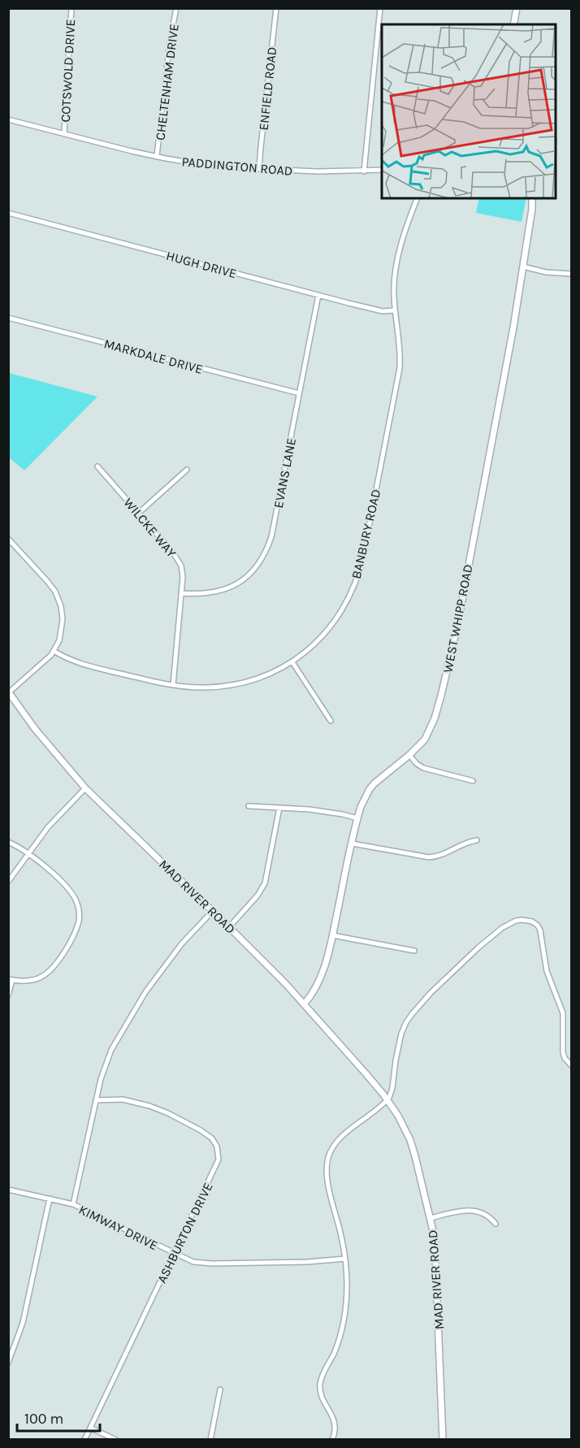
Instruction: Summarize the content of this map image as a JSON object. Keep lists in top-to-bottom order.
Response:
{
  "streets": {
    "street": [
      "COTSWOLD DRIVE",
      "CHELTENHAM DRIVE",
      "ENFIELD ROAD",
      "PADDINGTON ROAD",
      "HUGH DRIVE",
      "MARKDALE DRIVE",
      "EVANS LANE",
      "WILCKE WAY",
      "BANBURY ROAD",
      "WEST WHIPP ROAD",
      "MAD RIVER ROAD",
      "KIMWAY DRIVE",
      "ASHBURTON DRIVE"
    ]
  },
  "crossings": [
    ["COTSWOLD DRIVE", "PADDINGTON ROAD"],
    ["CHELTENHAM DRIVE", "PADDINGTON ROAD"],
    ["ENFIELD ROAD", "PADDINGTON ROAD"],
    ["HUGH DRIVE", "EVANS LANE"],
    ["HUGH DRIVE", "BANBURY ROAD"],
    ["MARKDALE DRIVE", "EVANS LANE"],
    ["EVANS LANE", "WILCKE WAY"],
    ["WILCKE WAY", "BANBURY ROAD"],
    ["WEST WHIPP ROAD", "MAD RIVER ROAD"],
    ["KIMWAY DRIVE", "ASHBURTON DRIVE"]
  ],
  "scale_bar": "100 m"
}
